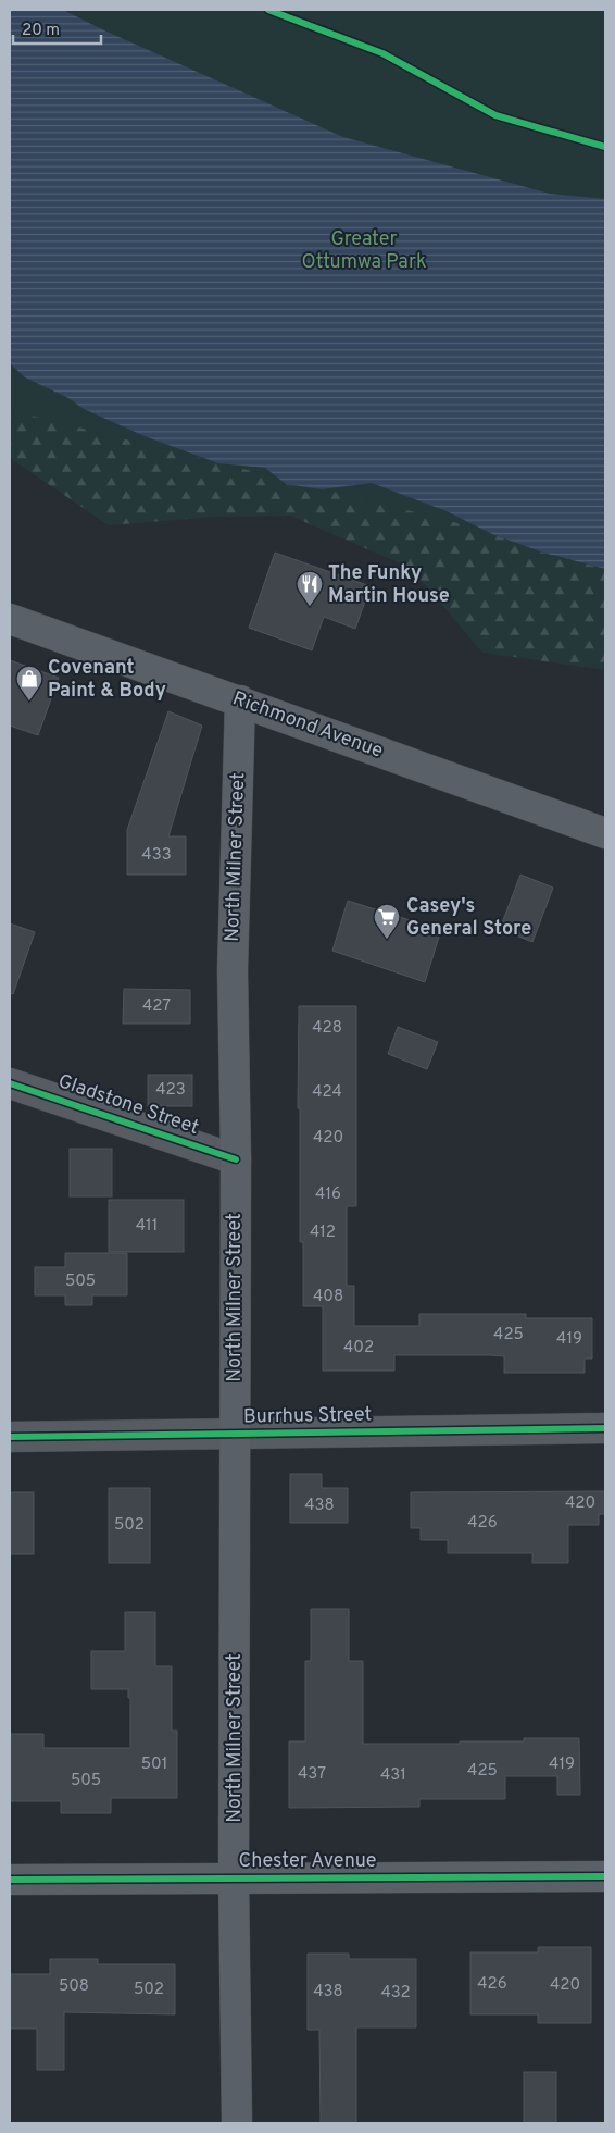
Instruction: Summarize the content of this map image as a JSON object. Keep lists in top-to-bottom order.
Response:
{
  "streets": {
    "main road": ["Richmond Avenue", "North Milner Street", "Chester Avenue"],
    "street": ["Gladstone Street", "Burrhus Street"]
  },
  "crossings": [
    ["Richmond Avenue", "North Milner Street"],
    ["North Milner Street", "Gladstone Street"],
    ["North Milner Street", "Burrhus Street"],
    ["North Milner Street", "Chester Avenue"]
  ],
  "parks": ["Greater Ottumwa Park"],
  "places": {
    "restaurant": ["The Funky Martin House"],
    "shop": ["Covenant Paint & Body"],
    "supermarket": ["Casey's General Store"]
  },
  "house_numbers": [
    "433",
    "427",
    "428",
    "423",
    "424",
    "420",
    "416",
    "411",
    "412",
    "505",
    "408",
    "425",
    "419",
    "402",
    "420",
    "438",
    "426",
    "502",
    "501",
    "419",
    "425",
    "437",
    "431",
    "505",
    "426",
    "420",
    "508",
    "502",
    "438",
    "432"
  ],
  "scale_bar": "20 m"
}
